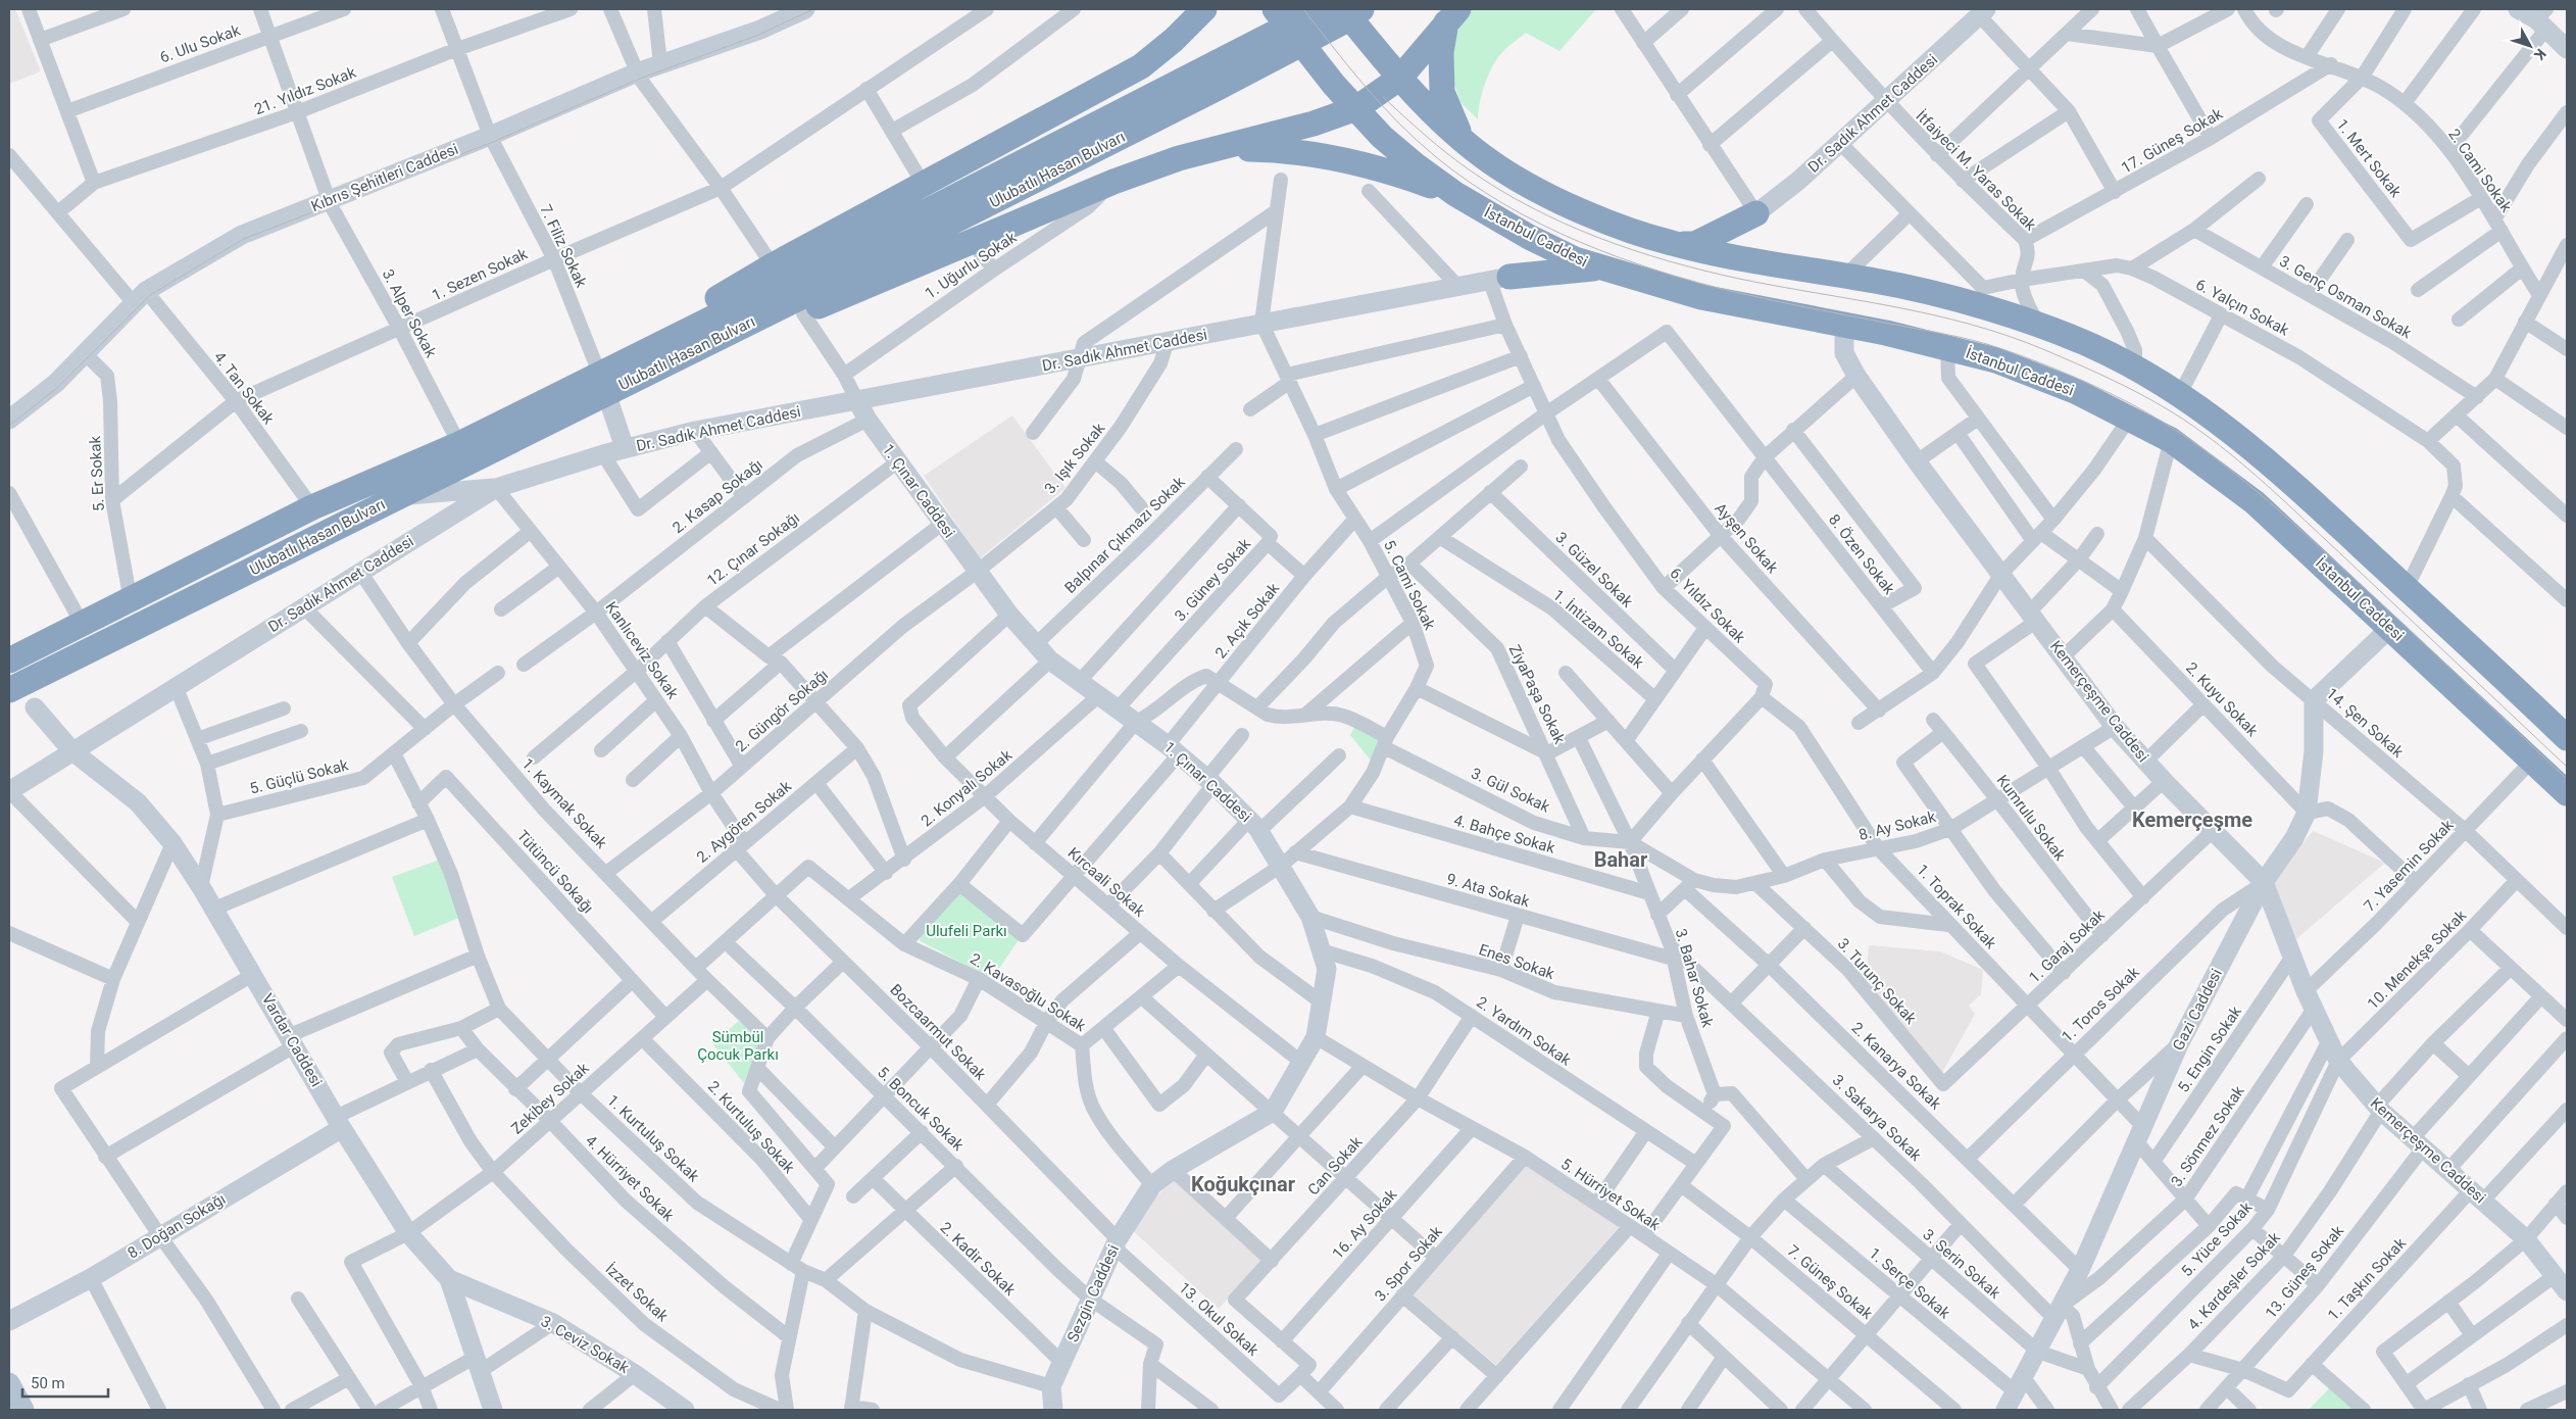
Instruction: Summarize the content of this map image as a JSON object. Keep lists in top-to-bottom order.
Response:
{
  "streets": {
    "highway": ["Ulubatlı Hasan Bulvarı", "İstanbul Caddesi"],
    "main road": [
      "Dr. Sadık Ahmet Caddesi",
      "Kıbrıs Şehitleri Caddesi",
      "1. Çınar Caddesi",
      "Kemerçeşme Caddesi",
      "Gazi Caddesi",
      "Vardar Caddesi",
      "8. Doğan Sokağı",
      "Sezgin Caddesi",
      "3. Ceviz Sokak"
    ],
    "street": [
      "6. Ulu Sokak",
      "21. Yıldız Sokak",
      "17. Güneş Sokak",
      "1. Mert Sokak",
      "İtfaiyeci M. Yaras Sokak",
      "2. Cami Sokak",
      "7. Filiz Sokak",
      "1. Uğurlu Sokak",
      "1. Sezen Sokak",
      "3. Genç Osman Sokak",
      "6. Yalçın Sokak",
      "3. Alper Sokak",
      "4. Tan Sokak",
      "3. Işık Sokak",
      "5. Er Sokak",
      "2. Kasap Sokağı",
      "Balpınar Çıkmazı Sokak",
      "Ayşen Sokak",
      "12. Çınar Sokağı",
      "8. Özen Sokak",
      "3. Güzel Sokak",
      "3. Güney Sokak",
      "5. Cami Sokak",
      "6. Yıldız Sokak",
      "2. Açık Sokak",
      "1. İntizam Sokak",
      "Kanlıceviz Sokak",
      "ZiyaPaşa Sokak",
      "2. Kuyu Sokak",
      "2. Güngör Sokağı",
      "14. Şen Sokak",
      "5. Güçlü Sokak",
      "2. Konyalı Sokak",
      "3. Gül Sokak",
      "1. Kaymak Sokak",
      "Kumrulu Sokak",
      "2. Aygören Sokak",
      "8. Ay Sokak",
      "4. Bahçe Sokak",
      "7. Yasemin Sokak",
      "Tütüncü Sokağı",
      "Kırcaali Sokak",
      "9. Ata Sokak",
      "1. Toprak Sokak",
      "1. Garaj Sokak",
      "10. Menekşe Sokak",
      "Enes Sokak",
      "3. Bahar Sokak",
      "3. Turunç Sokak",
      "2. Kavasoğlu Sokak",
      "1. Toros Sokak",
      "2. Yardım Sokak",
      "Bozcaarmut Sokak",
      "5. Engin Sokak",
      "2. Kanarya Sokak",
      "Zekibey Sokak",
      "5. Boncuk Sokak",
      "3. Sakarya Sokak",
      "2. Kurtuluş Sokak",
      "3. Sönmez Sokak",
      "1. Kurtuluş Sokak",
      "Can Sokak",
      "4. Hürriyet Sokak",
      "5. Hürriyet Sokak",
      "16. Ay Sokak",
      "5. Yüce Sokak",
      "2. Kadir Sokak",
      "3. Spor Sokak",
      "3. Serin Sokak",
      "13. Güneş Sokak",
      "1. Taşkın Sokak",
      "4. Kardeşler Sokak",
      "7. Güneş Sokak",
      "1. Serçe Sokak",
      "İzzet Sokak",
      "13. Okul Sokak"
    ]
  },
  "crossings": [
    ["6. Ulu Sokak", "3. Alper Sokak"],
    ["21. Yıldız Sokak", "7. Filiz Sokak"],
    ["21. Yıldız Sokak", "3. Alper Sokak"],
    ["21. Yıldız Sokak", "4. Tan Sokak"],
    ["Dr. Sadık Ahmet Caddesi", "İtfaiyeci M. Yaras Sokak"],
    ["Dr. Sadık Ahmet Caddesi", "3. Işık Sokak"],
    ["Dr. Sadık Ahmet Caddesi", "1. Çınar Caddesi"],
    ["Dr. Sadık Ahmet Caddesi", "5. Cami Sokak"],
    ["Dr. Sadık Ahmet Caddesi", "6. Yıldız Sokak"],
    ["Dr. Sadık Ahmet Caddesi", "Kanlıceviz Sokak"],
    ["Dr. Sadık Ahmet Caddesi", "1. Kaymak Sokak"],
    ["Dr. Sadık Ahmet Caddesi", "Vardar Caddesi"],
    ["17. Güneş Sokak", "İtfaiyeci M. Yaras Sokak"],
    ["17. Güneş Sokak", "2. Cami Sokak"],
    ["1. Mert Sokak", "2. Cami Sokak"],
    ["Ulubatlı Hasan Bulvarı", "7. Filiz Sokak"],
    ["Ulubatlı Hasan Bulvarı", "3. Alper Sokak"],
    ["Ulubatlı Hasan Bulvarı", "4. Tan Sokak"],
    ["Ulubatlı Hasan Bulvarı", "5. Er Sokak"],
    ["İtfaiyeci M. Yaras Sokak", "6. Yalçın Sokak"],
    ["Kıbrıs Şehitleri Caddesi", "7. Filiz Sokak"],
    ["Kıbrıs Şehitleri Caddesi", "3. Alper Sokak"],
    ["Kıbrıs Şehitleri Caddesi", "4. Tan Sokak"],
    ["Kıbrıs Şehitleri Caddesi", "5. Er Sokak"],
    ["İstanbul Caddesi", "Kemerçeşme Caddesi"],
    ["İstanbul Caddesi", "7. Yasemin Sokak"],
    ["7. Filiz Sokak", "1. Sezen Sokak"],
    ["1. Sezen Sokak", "3. Alper Sokak"],
    ["1. Sezen Sokak", "4. Tan Sokak"],
    ["1. Sezen Sokak", "5. Er Sokak"],
    ["3. Işık Sokak", "1. Çınar Caddesi"],
    ["3. Işık Sokak", "2. Güngör Sokağı"],
    ["1. Çınar Caddesi", "2. Kasap Sokağı"],
    ["1. Çınar Caddesi", "Balpınar Çıkmazı Sokak"],
    ["1. Çınar Caddesi", "12. Çınar Sokağı"],
    ["1. Çınar Caddesi", "3. Güney Sokak"],
    ["1. Çınar Caddesi", "5. Cami Sokak"],
    ["1. Çınar Caddesi", "2. Açık Sokak"],
    ["1. Çınar Caddesi", "2. Güngör Sokağı"],
    ["1. Çınar Caddesi", "2. Konyalı Sokak"],
    ["1. Çınar Caddesi", "Kırcaali Sokak"],
    ["1. Çınar Caddesi", "9. Ata Sokak"],
    ["1. Çınar Caddesi", "Enes Sokak"],
    ["1. Çınar Caddesi", "2. Kavasoğlu Sokak"],
    ["1. Çınar Caddesi", "2. Yardım Sokak"],
    ["1. Çınar Caddesi", "5. Hürriyet Sokak"],
    ["1. Çınar Caddesi", "Sezgin Caddesi"],
    ["2. Kasap Sokağı", "Kanlıceviz Sokak"],
    ["Balpınar Çıkmazı Sokak", "3. Güney Sokak"],
    ["Ayşen Sokak", "8. Özen Sokak"],
    ["12. Çınar Sokağı", "Kanlıceviz Sokak"],
    ["5. Cami Sokak", "2. Açık Sokak"],
    ["5. Cami Sokak", "3. Gül Sokak"],
    ["5. Cami Sokak", "4. Bahçe Sokak"],
    ["5. Cami Sokak", "9. Ata Sokak"],
    ["6. Yıldız Sokak", "1. Toprak Sokak"],
    ["2. Açık Sokak", "3. Gül Sokak"],
    ["2. Açık Sokak", "Kırcaali Sokak"],
    ["Kanlıceviz Sokak", "2. Güngör Sokağı"],
    ["Kanlıceviz Sokak", "2. Aygören Sokak"],
    ["Kanlıceviz Sokak", "Bozcaarmut Sokak"],
    ["ZiyaPaşa Sokak", "3. Gül Sokak"],
    ["2. Kuyu Sokak", "Gazi Caddesi"],
    ["Kemerçeşme Caddesi", "8. Ay Sokak"],
    ["Kemerçeşme Caddesi", "7. Yasemin Sokak"],
    ["Kemerçeşme Caddesi", "1. Garaj Sokak"],
    ["Kemerçeşme Caddesi", "10. Menekşe Sokak"],
    ["Kemerçeşme Caddesi", "1. Toros Sokak"],
    ["Kemerçeşme Caddesi", "Gazi Caddesi"],
    ["Kemerçeşme Caddesi", "5. Engin Sokak"],
    ["Kemerçeşme Caddesi", "3. Sönmez Sokak"],
    ["Kemerçeşme Caddesi", "5. Yüce Sokak"],
    ["Kemerçeşme Caddesi", "13. Güneş Sokak"],
    ["Kemerçeşme Caddesi", "1. Taşkın Sokak"],
    ["Kemerçeşme Caddesi", "4. Kardeşler Sokak"],
    ["2. Güngör Sokağı", "1. Kaymak Sokak"],
    ["14. Şen Sokak", "7. Yasemin Sokak"],
    ["14. Şen Sokak", "10. Menekşe Sokak"],
    ["14. Şen Sokak", "Gazi Caddesi"],
    ["5. Güçlü Sokak", "1. Kaymak Sokak"],
    ["5. Güçlü Sokak", "1. Kurtuluş Sokak"],
    ["2. Konyalı Sokak", "Kırcaali Sokak"],
    ["2. Konyalı Sokak", "2. Kavasoğlu Sokak"],
    ["3. Gül Sokak", "8. Ay Sokak"],
    ["3. Gül Sokak", "3. Bahar Sokak"],
    ["1. Kaymak Sokak", "2. Aygören Sokak"],
    ["1. Kaymak Sokak", "Zekibey Sokak"],
    ["Kumrulu Sokak", "8. Ay Sokak"],
    ["Kumrulu Sokak", "1. Garaj Sokak"],
    ["2. Aygören Sokak", "Bozcaarmut Sokak"],
    ["8. Ay Sokak", "1. Toprak Sokak"],
    ["8. Ay Sokak", "3. Bahar Sokak"],
    ["8. Ay Sokak", "3. Turunç Sokak"],
    ["8. Ay Sokak", "2. Kanarya Sokak"],
    ["4. Bahçe Sokak", "3. Bahar Sokak"],
    ["7. Yasemin Sokak", "3. Sönmez Sokak"],
    ["Tütüncü Sokağı", "Zekibey Sokak"],
    ["Tütüncü Sokağı", "1. Kurtuluş Sokak"],
    ["9. Ata Sokak", "3. Bahar Sokak"],
    ["9. Ata Sokak", "3. Sakarya Sokak"],
    ["1. Toprak Sokak", "1. Garaj Sokak"],
    ["1. Toprak Sokak", "1. Toros Sokak"],
    ["1. Toprak Sokak", "Gazi Caddesi"],
    ["1. Toprak Sokak", "5. Engin Sokak"],
    ["1. Toprak Sokak", "3. Sönmez Sokak"],
    ["1. Garaj Sokak", "3. Turunç Sokak"],
    ["10. Menekşe Sokak", "5. Yüce Sokak"],
    ["Enes Sokak", "3. Bahar Sokak"],
    ["3. Bahar Sokak", "3. Sakarya Sokak"],
    ["2. Kavasoğlu Sokak", "Bozcaarmut Sokak"],
    ["2. Kavasoğlu Sokak", "Sezgin Caddesi"],
    ["1. Toros Sokak", "Gazi Caddesi"],
    ["1. Toros Sokak", "2. Kanarya Sokak"],
    ["Gazi Caddesi", "2. Kanarya Sokak"],
    ["Gazi Caddesi", "3. Sakarya Sokak"],
    ["Gazi Caddesi", "3. Sönmez Sokak"],
    ["Gazi Caddesi", "3. Serin Sokak"],
    ["Gazi Caddesi", "1. Serçe Sokak"],
    ["2. Yardım Sokak", "Can Sokak"],
    ["Bozcaarmut Sokak", "Sezgin Caddesi"],
    ["Bozcaarmut Sokak", "13. Okul Sokak"],
    ["Vardar Caddesi", "Zekibey Sokak"],
    ["Vardar Caddesi", "8. Doğan Sokağı"],
    ["Vardar Caddesi", "3. Ceviz Sokak"],
    ["Zekibey Sokak", "2. Kurtuluş Sokak"],
    ["Zekibey Sokak", "1. Kurtuluş Sokak"],
    ["Zekibey Sokak", "4. Hürriyet Sokak"],
    ["Zekibey Sokak", "İzzet Sokak"],
    ["5. Boncuk Sokak", "Sezgin Caddesi"],
    ["3. Sakarya Sokak", "3. Sönmez Sokak"],
    ["3. Sakarya Sokak", "5. Yüce Sokak"],
    ["3. Sakarya Sokak", "3. Serin Sokak"],
    ["1. Kurtuluş Sokak", "Sezgin Caddesi"],
    ["Can Sokak", "5. Hürriyet Sokak"],
    ["Can Sokak", "16. Ay Sokak"],
    ["5. Hürriyet Sokak", "16. Ay Sokak"],
    ["5. Hürriyet Sokak", "3. Spor Sokak"],
    ["2. Kadir Sokak", "Sezgin Caddesi"],
    ["13. Güneş Sokak", "1. Taşkın Sokak"],
    ["Sezgin Caddesi", "13. Okul Sokak"]
  ],
  "districts": ["Kemerçeşme", "Bahar", "Koğukçınar"],
  "parks": ["Ulufeli Parkı", "Sümbül Çocuk Parkı"],
  "scale_bar": "50 m",
  "north": "bottom right"
}
